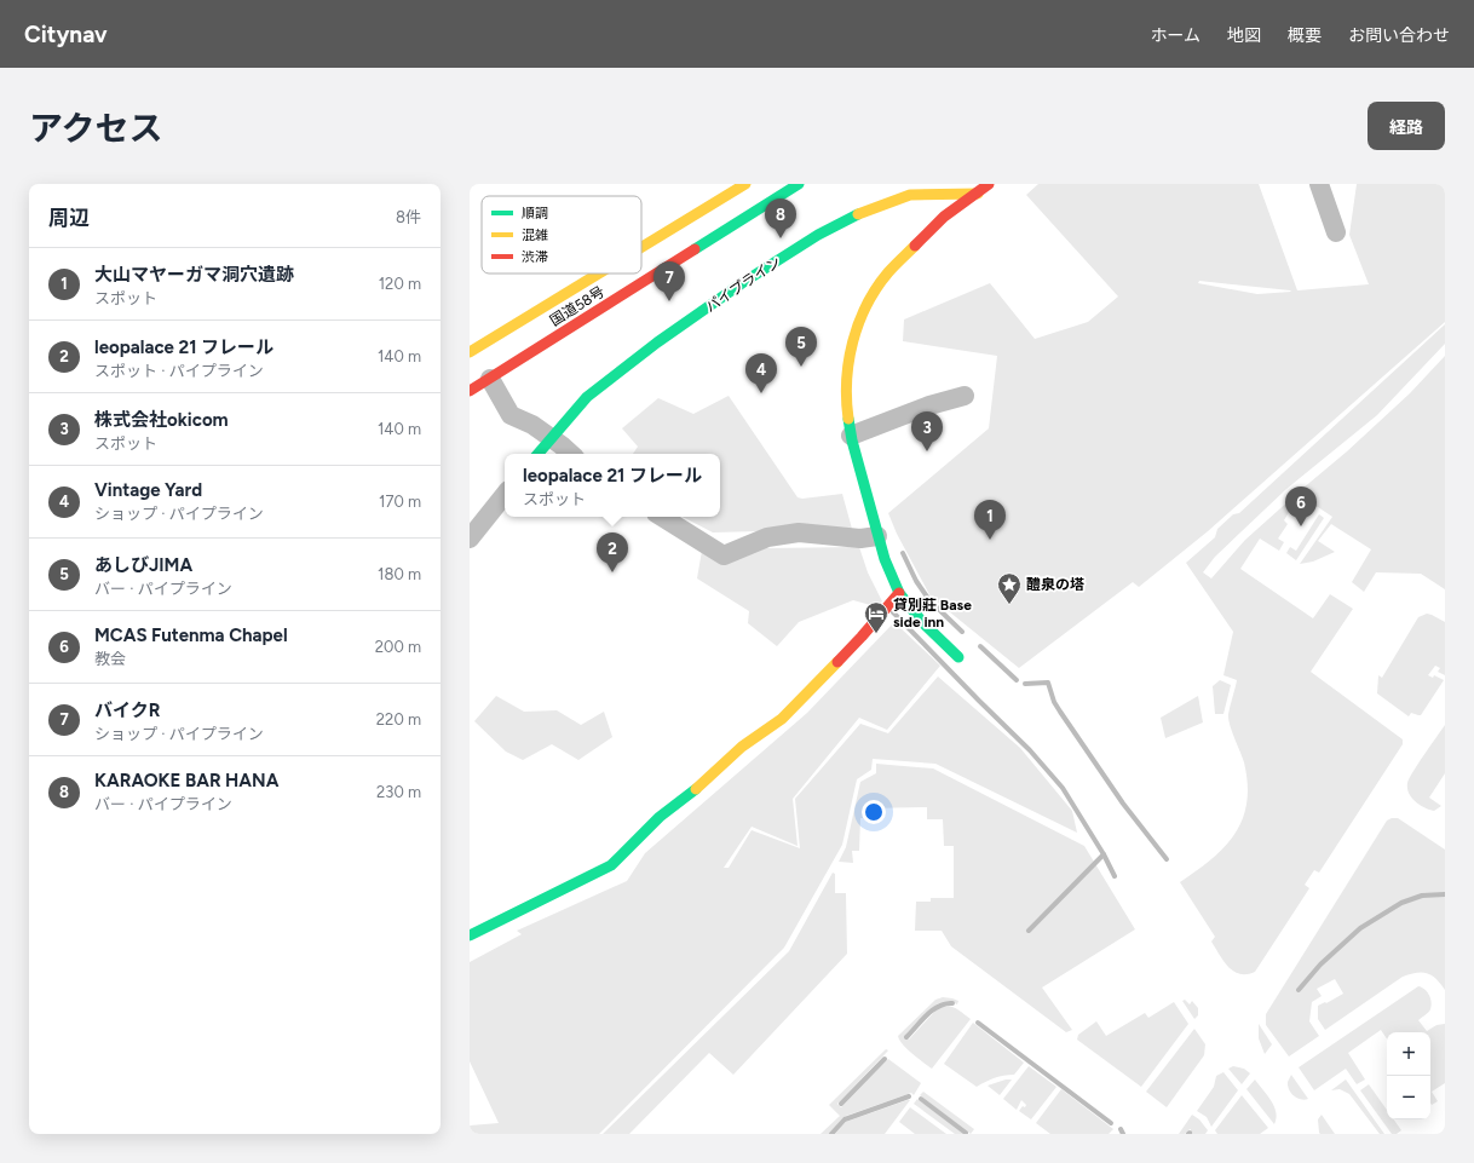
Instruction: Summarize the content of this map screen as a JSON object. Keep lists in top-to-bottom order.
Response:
{
  "streets": {
    "main road": ["パイプライン", "国道58号"]
  },
  "places": {
    "place": ["醴泉の塔"],
    "hotel": ["貸別莊 Base side inn"]
  },
  "legend": ["順調", "混雑", "渋滞"],
  "page": {
    "header": "Citynav",
    "nav": [
      "ホーム",
      "地図",
      "概要",
      "お問い合わせ"
    ],
    "title": "アクセス",
    "buttons": "経路",
    "heading": ["周辺", "8件"],
    "pins": [
      "8",
      "7",
      "5",
      "4",
      "3",
      "6",
      "1",
      "2"
    ],
    "list": [
      {
        "mark": "1",
        "name": "大山マヤーガマ洞穴遺跡",
        "note": "スポット",
        "value": "120 m"
      },
      {
        "mark": "2",
        "name": "leopalace 21 フレール",
        "note": "スポット · パイプライン",
        "value": "140 m"
      },
      {
        "mark": "3",
        "name": "株式会社okicom",
        "note": "スポット",
        "value": "140 m"
      },
      {
        "mark": "4",
        "name": "Vintage Yard",
        "note": "ショップ · パイプライン",
        "value": "170 m"
      },
      {
        "mark": "5",
        "name": "あしびJIMA",
        "note": "バー · パイプライン",
        "value": "180 m"
      },
      {
        "mark": "6",
        "name": "MCAS Futenma Chapel",
        "note": "教会",
        "value": "200 m"
      },
      {
        "mark": "7",
        "name": "バイクR",
        "note": "ショップ · パイプライン",
        "value": "220 m"
      },
      {
        "mark": "8",
        "name": "KARAOKE BAR HANA",
        "note": "バー · パイプライン",
        "value": "230 m"
      }
    ],
    "popup": ["leopalace 21 フレール", "スポット"],
    "map_buttons": ["+", "−"]
  }
}
